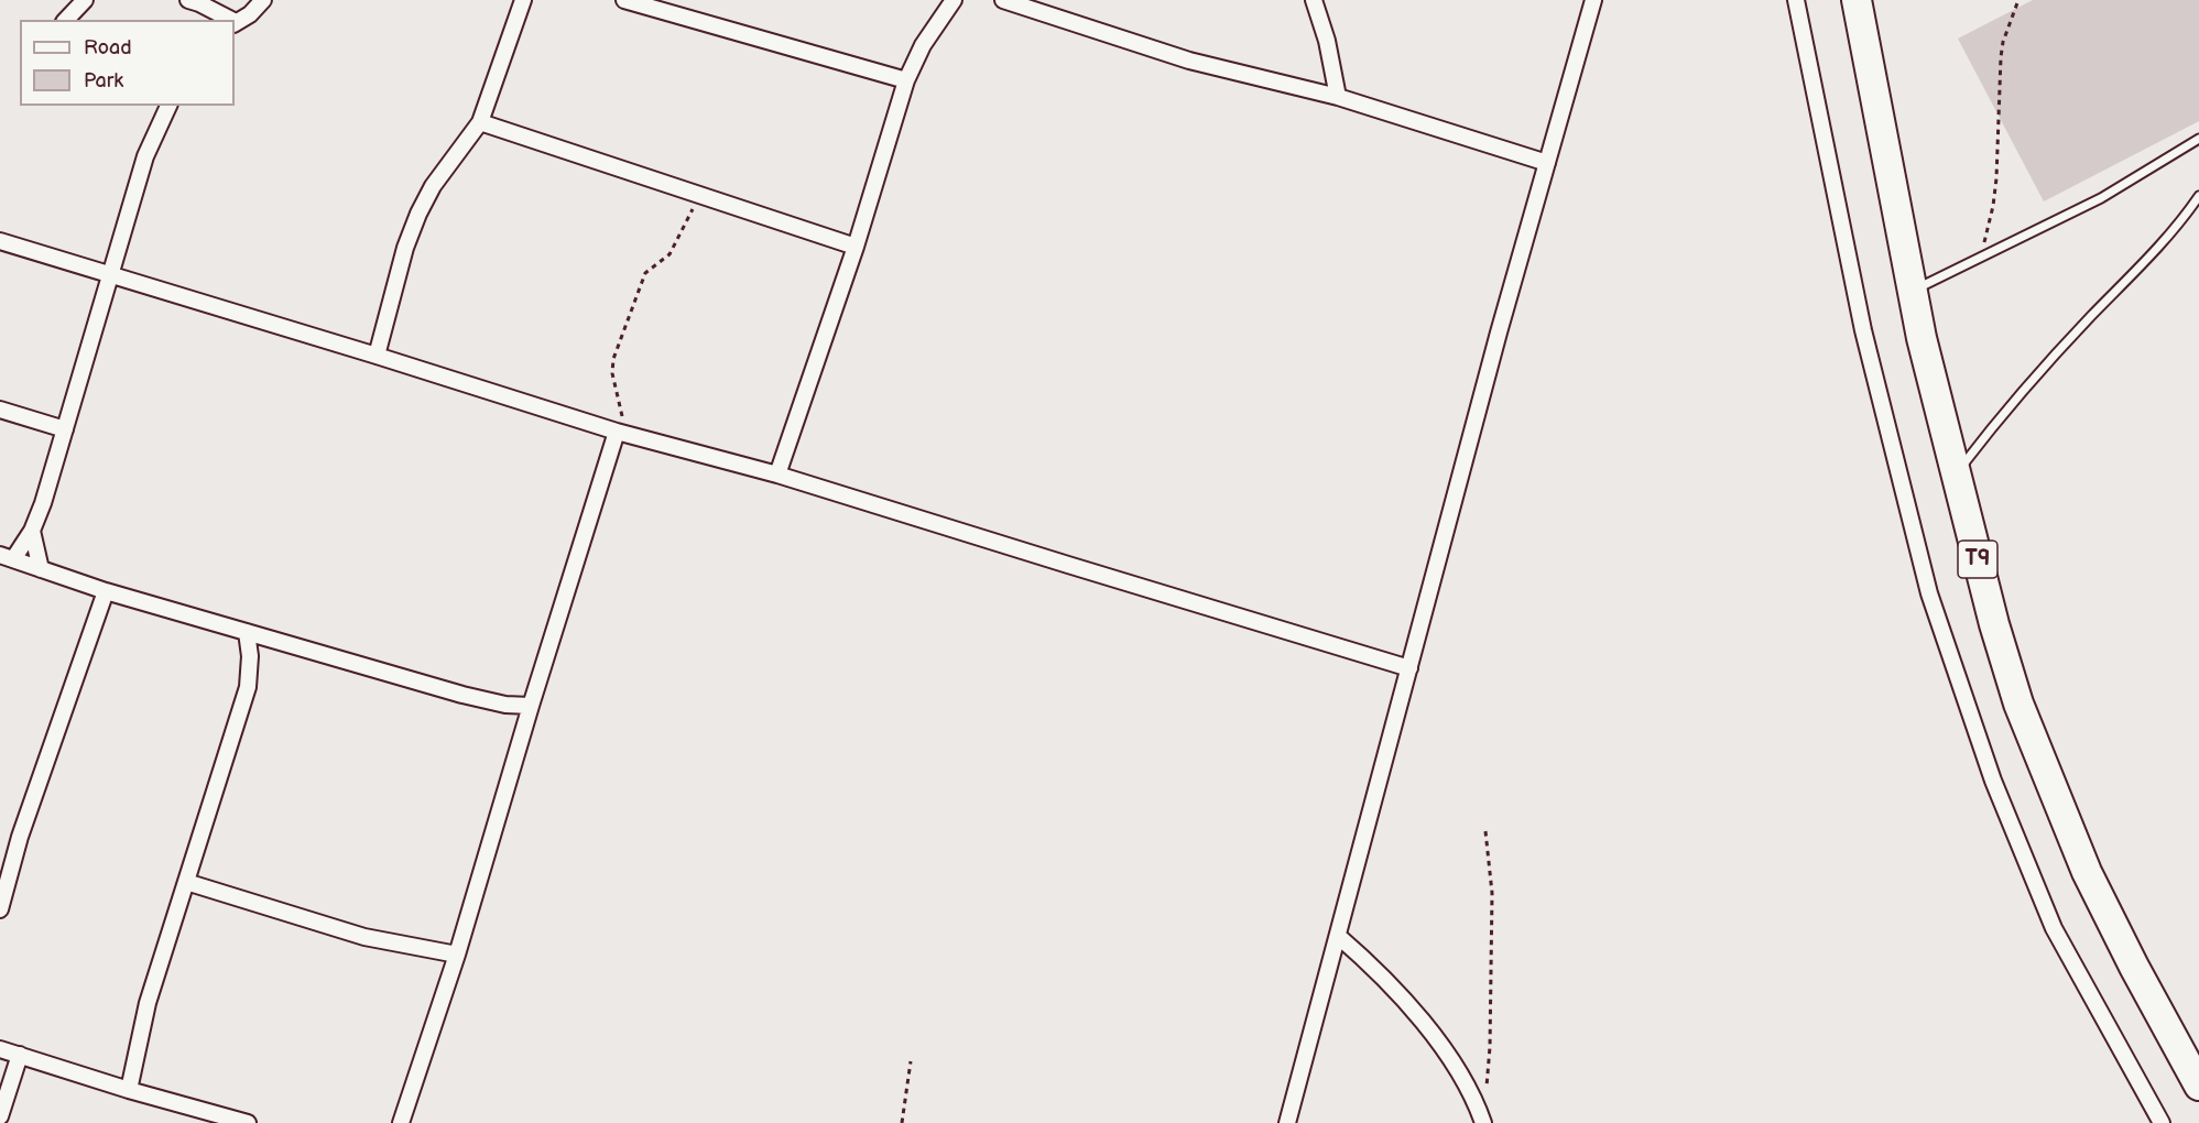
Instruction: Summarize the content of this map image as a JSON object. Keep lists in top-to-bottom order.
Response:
{
  "streets": {
    "highway": ["T9"]
  },
  "legend": ["Road", "Park"]
}
